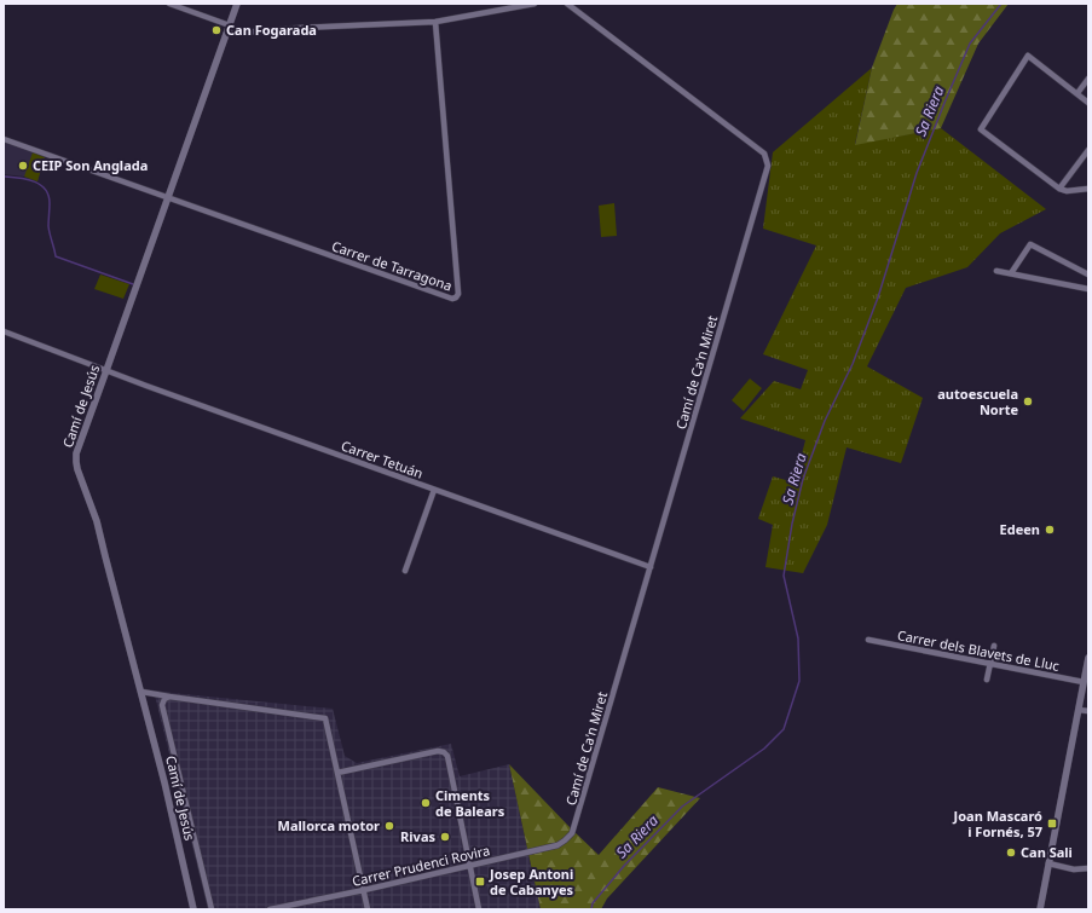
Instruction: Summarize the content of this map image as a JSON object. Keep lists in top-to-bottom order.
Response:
{
  "streets": {
    "street": [
      "Carrer de Tarragona",
      "Camí de Ca'n Miret",
      "Camí de Jesús",
      "Carrer Tetuán",
      "Carrer dels Blavets de Lluc",
      "Carrer Prudenci Rovira"
    ]
  },
  "crossings": [
    ["Carrer de Tarragona", "Camí de Jesús"],
    ["Camí de Ca'n Miret", "Carrer Tetuán"],
    ["Camí de Ca'n Miret", "Carrer Prudenci Rovira"],
    ["Camí de Jesús", "Carrer Tetuán"]
  ],
  "water": ["Sa Riera"],
  "places": {
    "other": [
      "Can Fogarada",
      "CEIP Son Anglada",
      "autoescuela Norte",
      "Edeen",
      "Ciments de Balears",
      "Mallorca motor",
      "Rivas",
      "Can Sali"
    ],
    "transit": ["Joan Mascaró i Fornés, 57", "Josep Antoni de Cabanyes"]
  }
}
